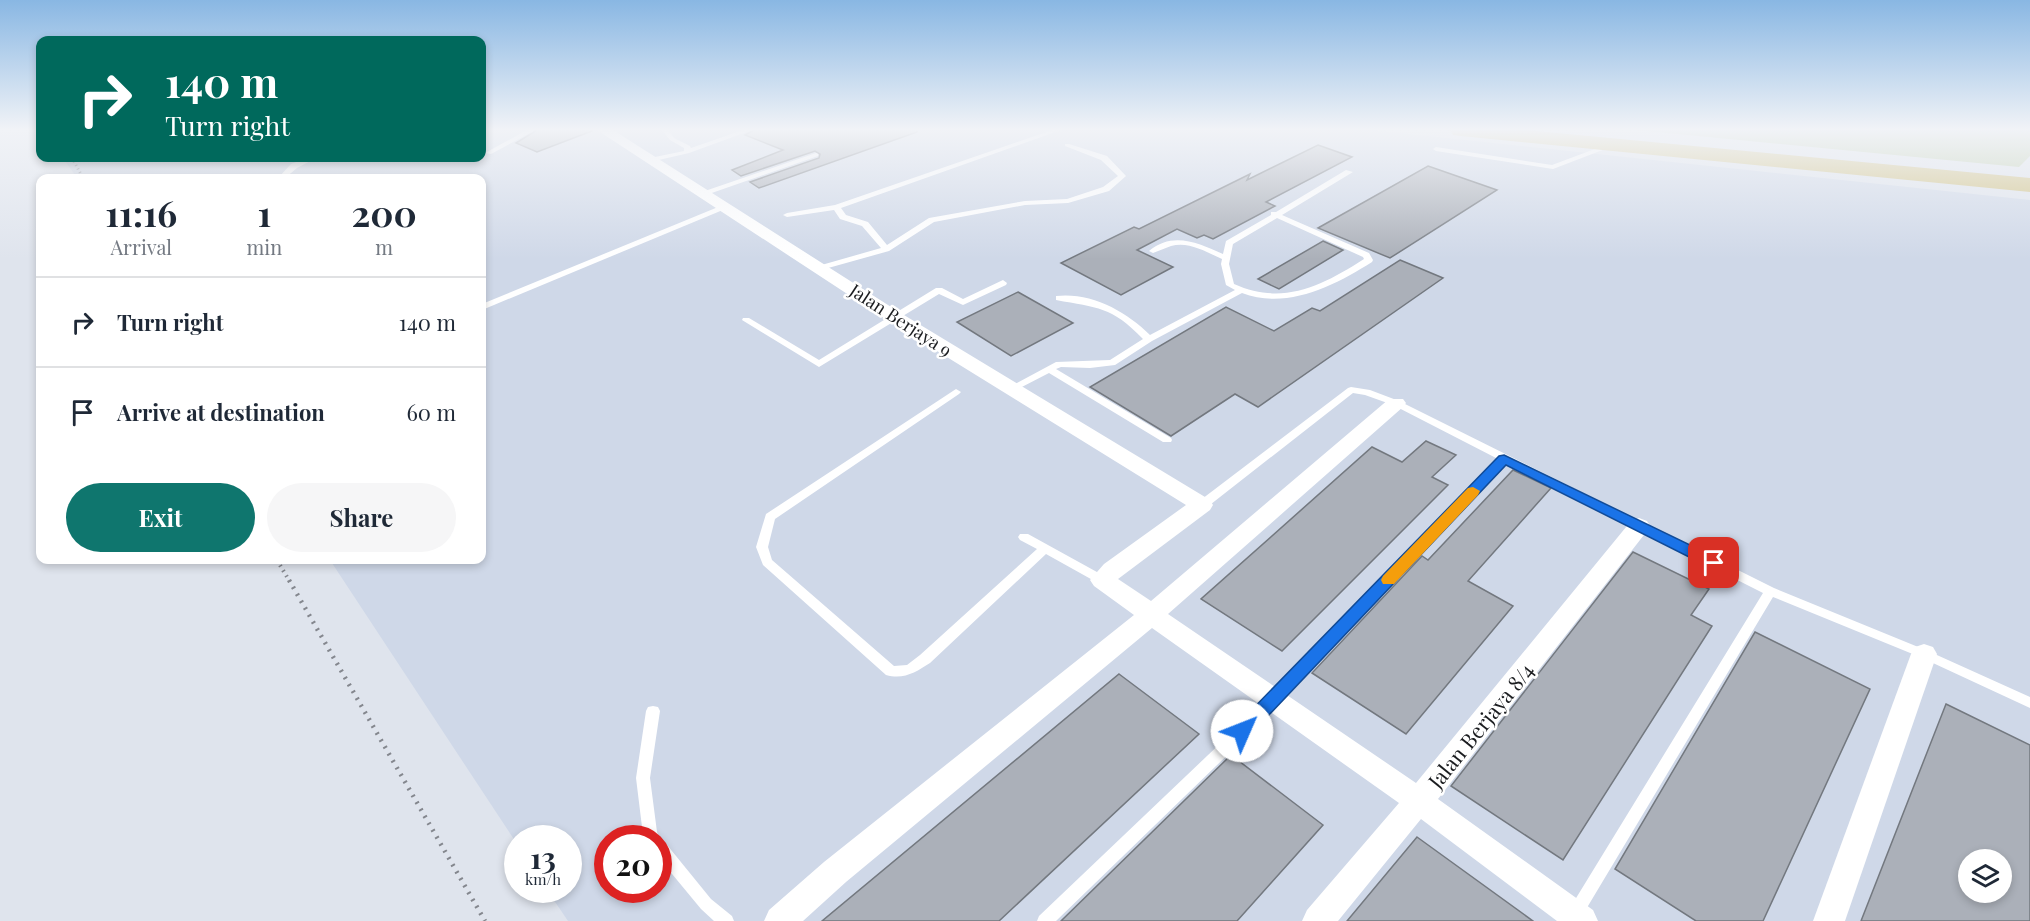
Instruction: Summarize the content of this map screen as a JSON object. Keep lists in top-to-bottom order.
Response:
{
  "streets": {
    "street": ["Jalan Berjaya 9", "Jalan Berjaya 8/4"]
  },
  "page": {
    "turn": ["140 m", "Turn right"],
    "eta": [
      "11:16",
      "Arrival",
      "1",
      "min",
      "200",
      "m"
    ],
    "list": [
      {
        "name": "Turn right",
        "value": "140 m"
      },
      {
        "name": "Arrive at destination",
        "value": "60 m"
      }
    ],
    "buttons": ["Exit", "Share"],
    "speed": "13 km/h",
    "limit": "20"
  }
}
